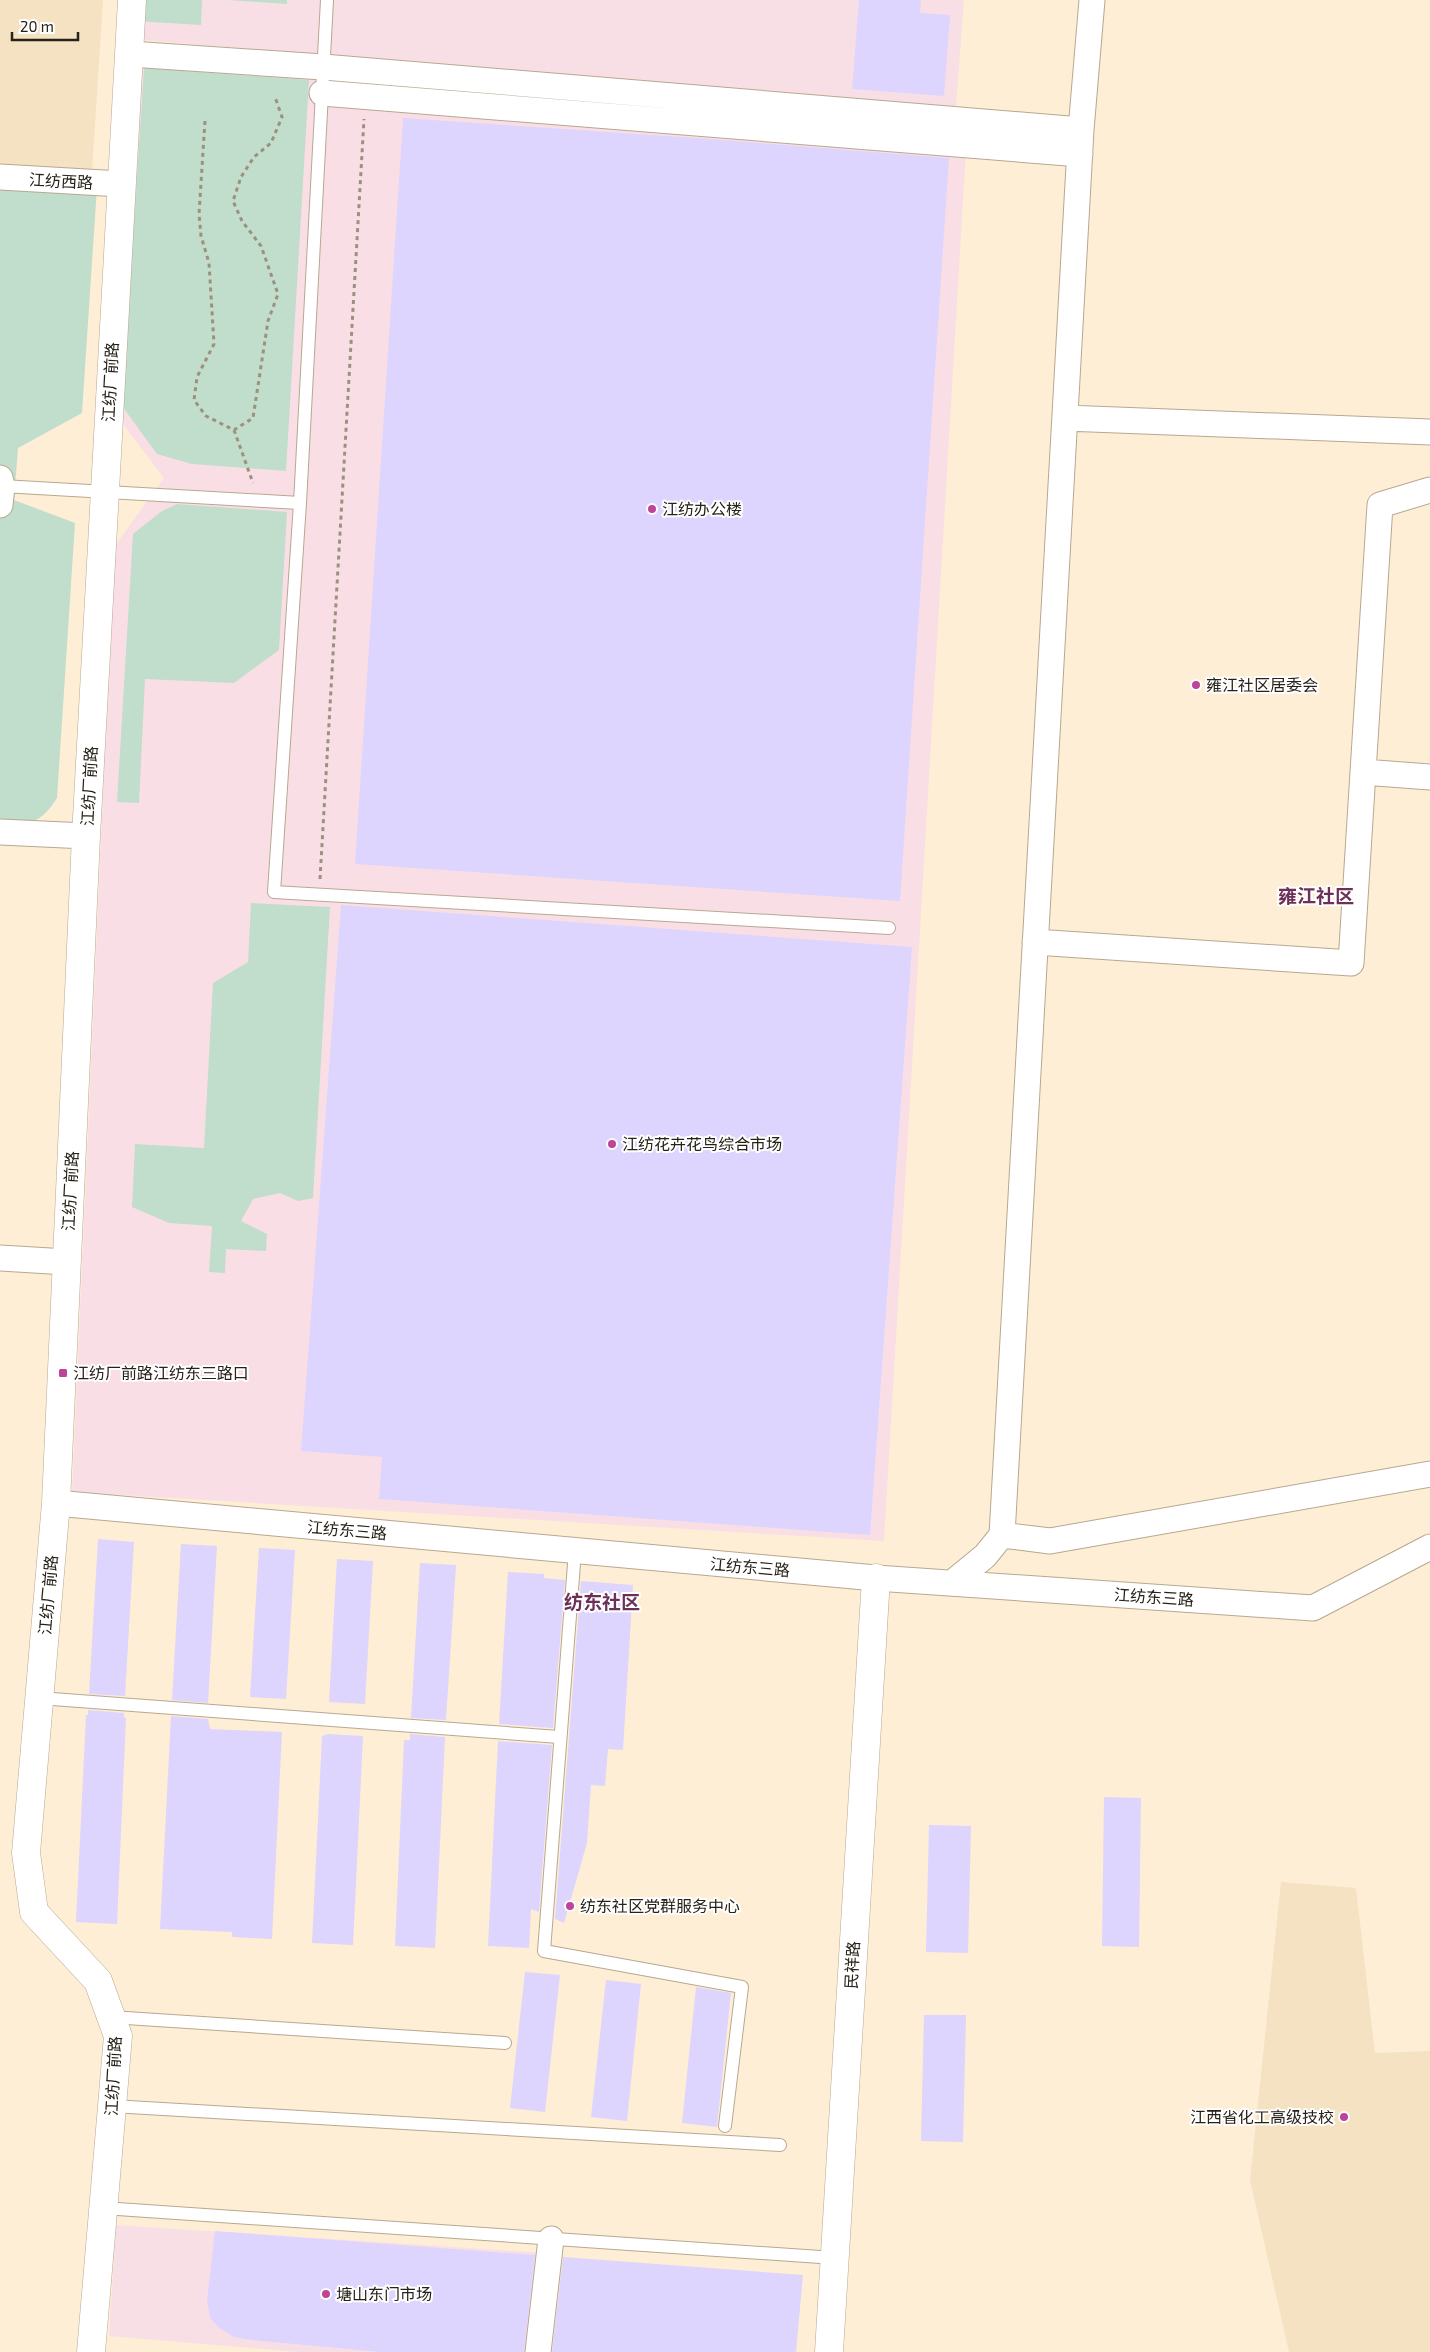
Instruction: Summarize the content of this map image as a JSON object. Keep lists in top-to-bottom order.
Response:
{
  "streets": {
    "main road": ["江纺厂前路", "民祥路"],
    "street": ["江纺西路", "江纺东三路"]
  },
  "crossings": [
    ["江纺西路", "江纺厂前路"],
    ["江纺厂前路", "江纺东三路"],
    ["江纺东三路", "民祥路"]
  ],
  "districts": ["雍江社区", "纺东社区"],
  "places": {
    "other": [
      "江纺办公楼",
      "雍江社区居委会",
      "江纺花卉花鸟综合市场",
      "纺东社区党群服务中心",
      "江西省化工高级技校",
      "塘山东门市场"
    ],
    "transit": ["江纺厂前路江纺东三路口"]
  },
  "scale_bar": "20 m"
}
